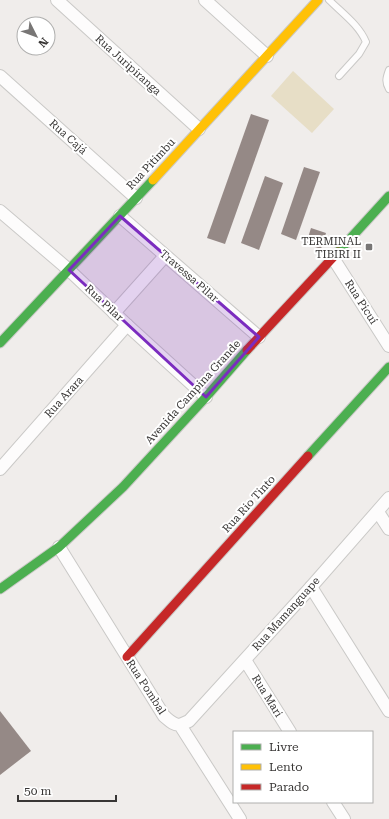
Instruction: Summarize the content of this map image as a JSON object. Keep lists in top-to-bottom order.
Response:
{
  "streets": {
    "street": [
      "Rua Juripiranga",
      "Rua Cajá",
      "Rua Pitimbu",
      "Travessa Pilar",
      "Rua Picuí",
      "Rua Pilar",
      "Avenida Campina Grande",
      "Rua Arara",
      "Rua Rio Tinto",
      "Rua Mamanguape",
      "Rua Pombal",
      "Rua Mari"
    ]
  },
  "crossings": [
    ["Rua Juripiranga", "Rua Pitimbu"],
    ["Rua Cajá", "Rua Pitimbu"],
    ["Rua Pitimbu", "Travessa Pilar"],
    ["Rua Pitimbu", "Rua Pilar"],
    ["Travessa Pilar", "Avenida Campina Grande"],
    ["Rua Picuí", "Avenida Campina Grande"],
    ["Rua Pilar", "Avenida Campina Grande"],
    ["Rua Pilar", "Rua Arara"],
    ["Avenida Campina Grande", "Rua Pombal"],
    ["Rua Rio Tinto", "Rua Pombal"],
    ["Rua Mamanguape", "Rua Pombal"],
    ["Rua Mamanguape", "Rua Mari"]
  ],
  "places": {
    "transit": ["TERMINAL TIBIRI II"]
  },
  "legend": ["Livre", "Lento", "Parado"],
  "scale_bar": "50 m",
  "north": "bottom right"
}
